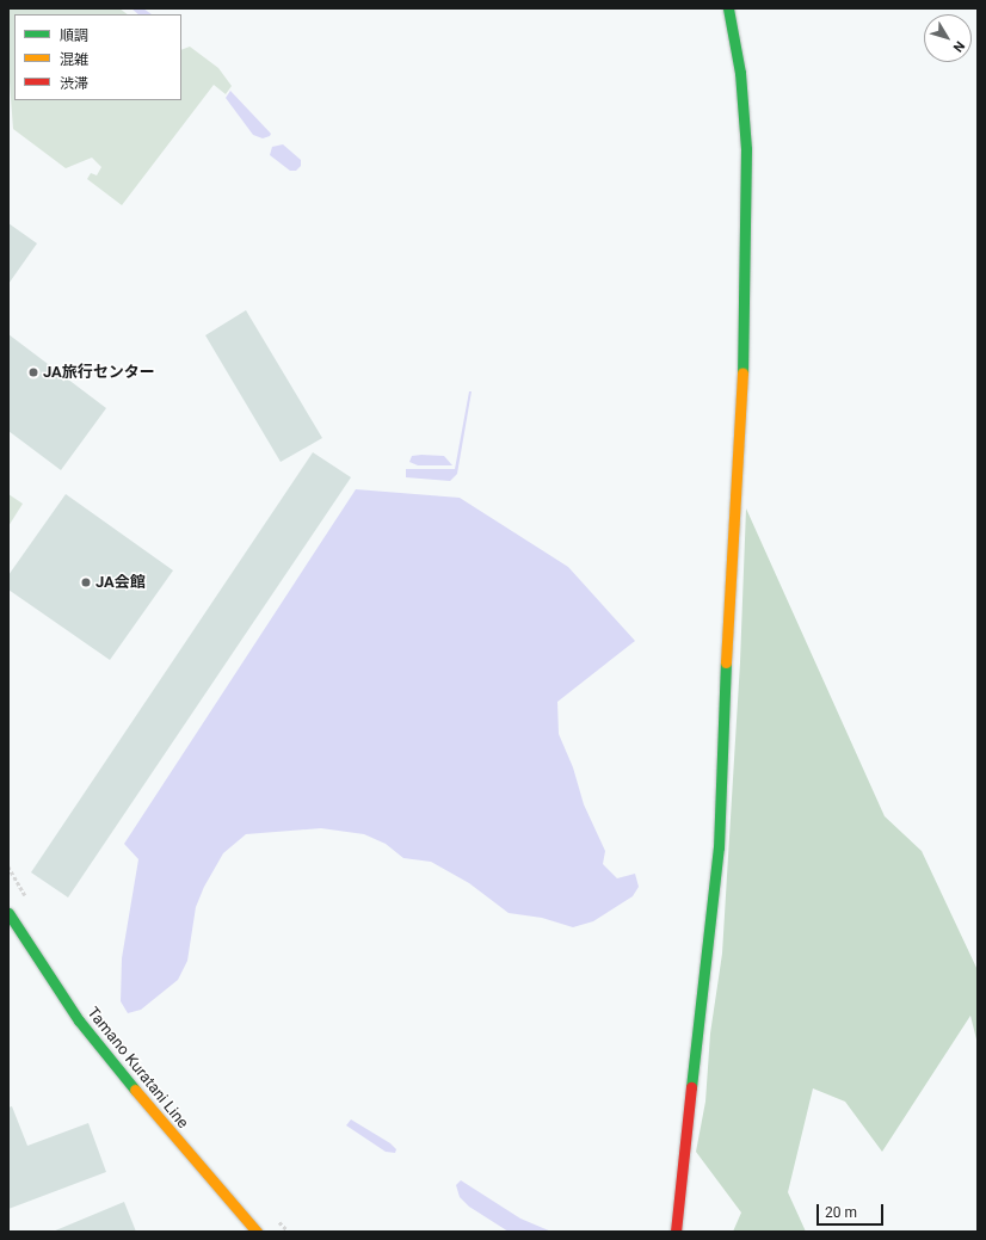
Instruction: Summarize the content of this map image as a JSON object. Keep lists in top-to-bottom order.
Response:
{
  "streets": {
    "street": ["Tamano Kuratani Line"]
  },
  "places": ["JA旅行センター", "JA会館"],
  "legend": ["順調", "混雑", "渋滞"],
  "scale_bar": "20 m",
  "north": "bottom right"
}
